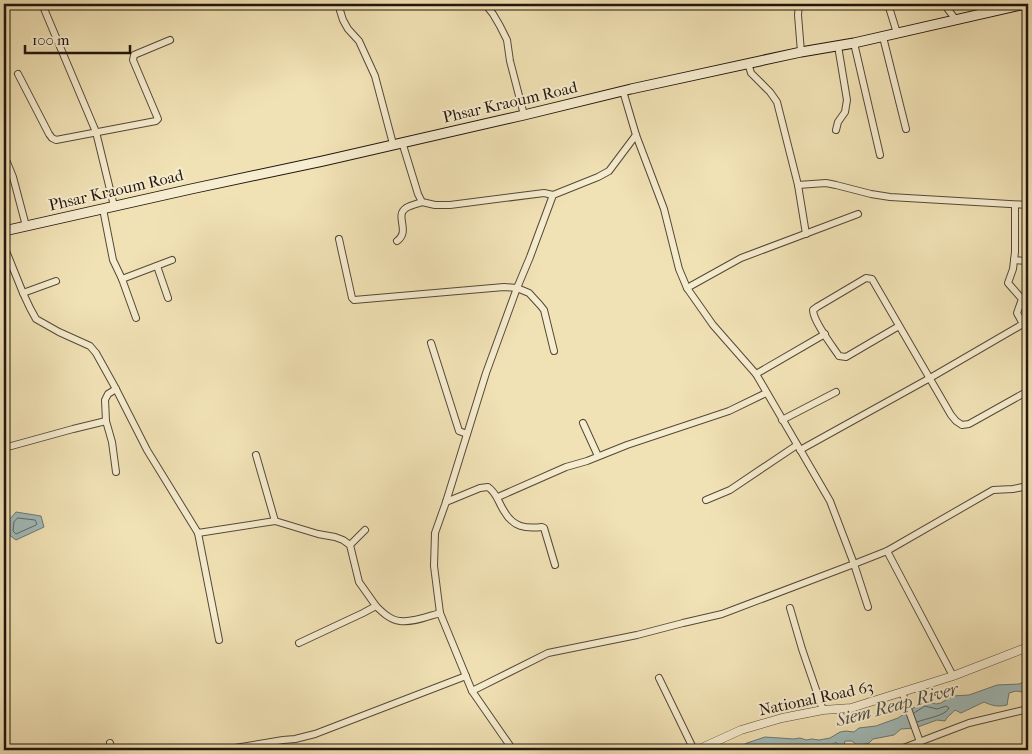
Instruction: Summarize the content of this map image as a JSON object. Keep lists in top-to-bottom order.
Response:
{
  "streets": {
    "main road": ["Phsar Kraoum Road"],
    "street": ["National Road 63"]
  },
  "water": ["Siem Reap River"],
  "scale_bar": "100 m"
}
